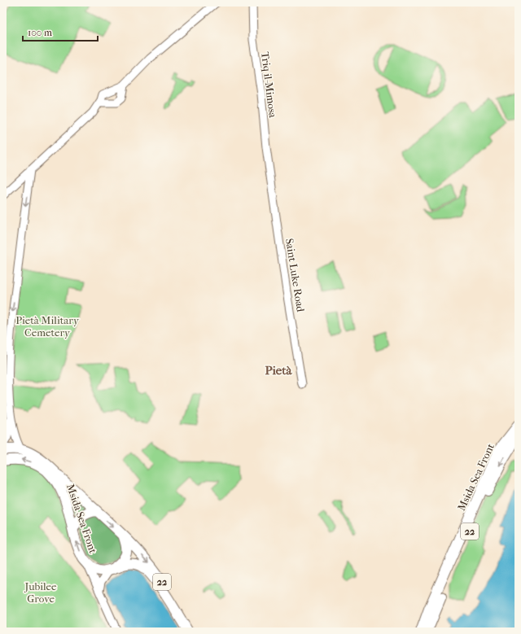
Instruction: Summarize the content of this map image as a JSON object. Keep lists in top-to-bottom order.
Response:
{
  "streets": {
    "highway": ["Msida Sea Front", "22"],
    "street": ["Triq il-Mimosa", "Saint Luke Road"]
  },
  "crossings": [
    ["Triq il-Mimosa", "Saint Luke Road"]
  ],
  "districts": ["Pietà"],
  "parks": ["Pietà Military Cemetery", "Jubilee Grove"],
  "scale_bar": "100 m"
}
